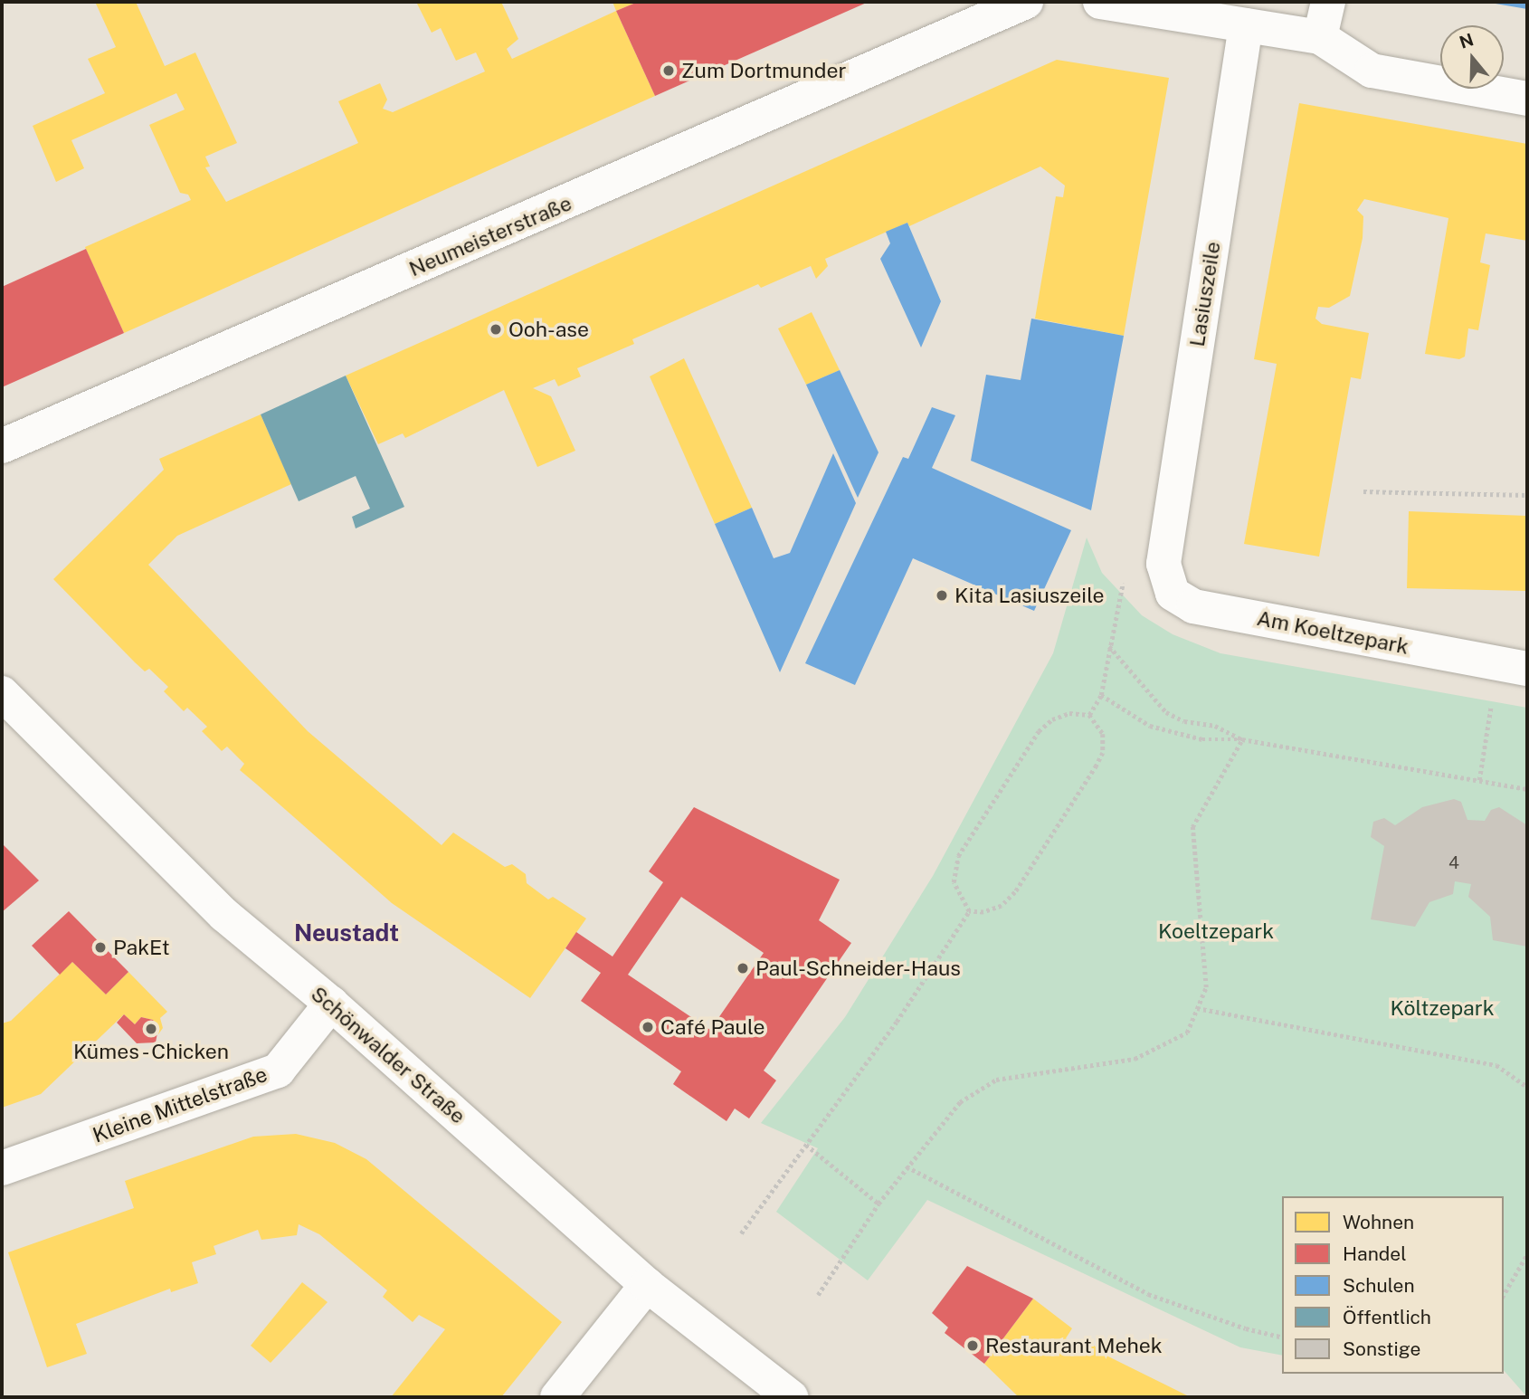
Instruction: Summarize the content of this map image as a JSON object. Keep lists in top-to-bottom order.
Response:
{
  "streets": {
    "street": [
      "Neumeisterstraße",
      "Lasiuszeile",
      "Am Koeltzepark",
      "Schönwalder Straße",
      "Kleine Mittelstraße"
    ]
  },
  "crossings": [
    ["Lasiuszeile", "Am Koeltzepark"],
    ["Schönwalder Straße", "Kleine Mittelstraße"]
  ],
  "districts": ["Neustadt"],
  "parks": ["Koeltzepark", "Költzepark"],
  "places": [
    "Zum Dortmunder",
    "Ooh-ase",
    "Kita Lasiuszeile",
    "PakEt",
    "Paul-Schneider-Haus",
    "Café Paule",
    "Kümes - Chicken",
    "Restaurant Mehek"
  ],
  "house_numbers": ["4"],
  "legend": [
    "Wohnen",
    "Handel",
    "Schulen",
    "Öffentlich",
    "Sonstige"
  ],
  "north": "top"
}
